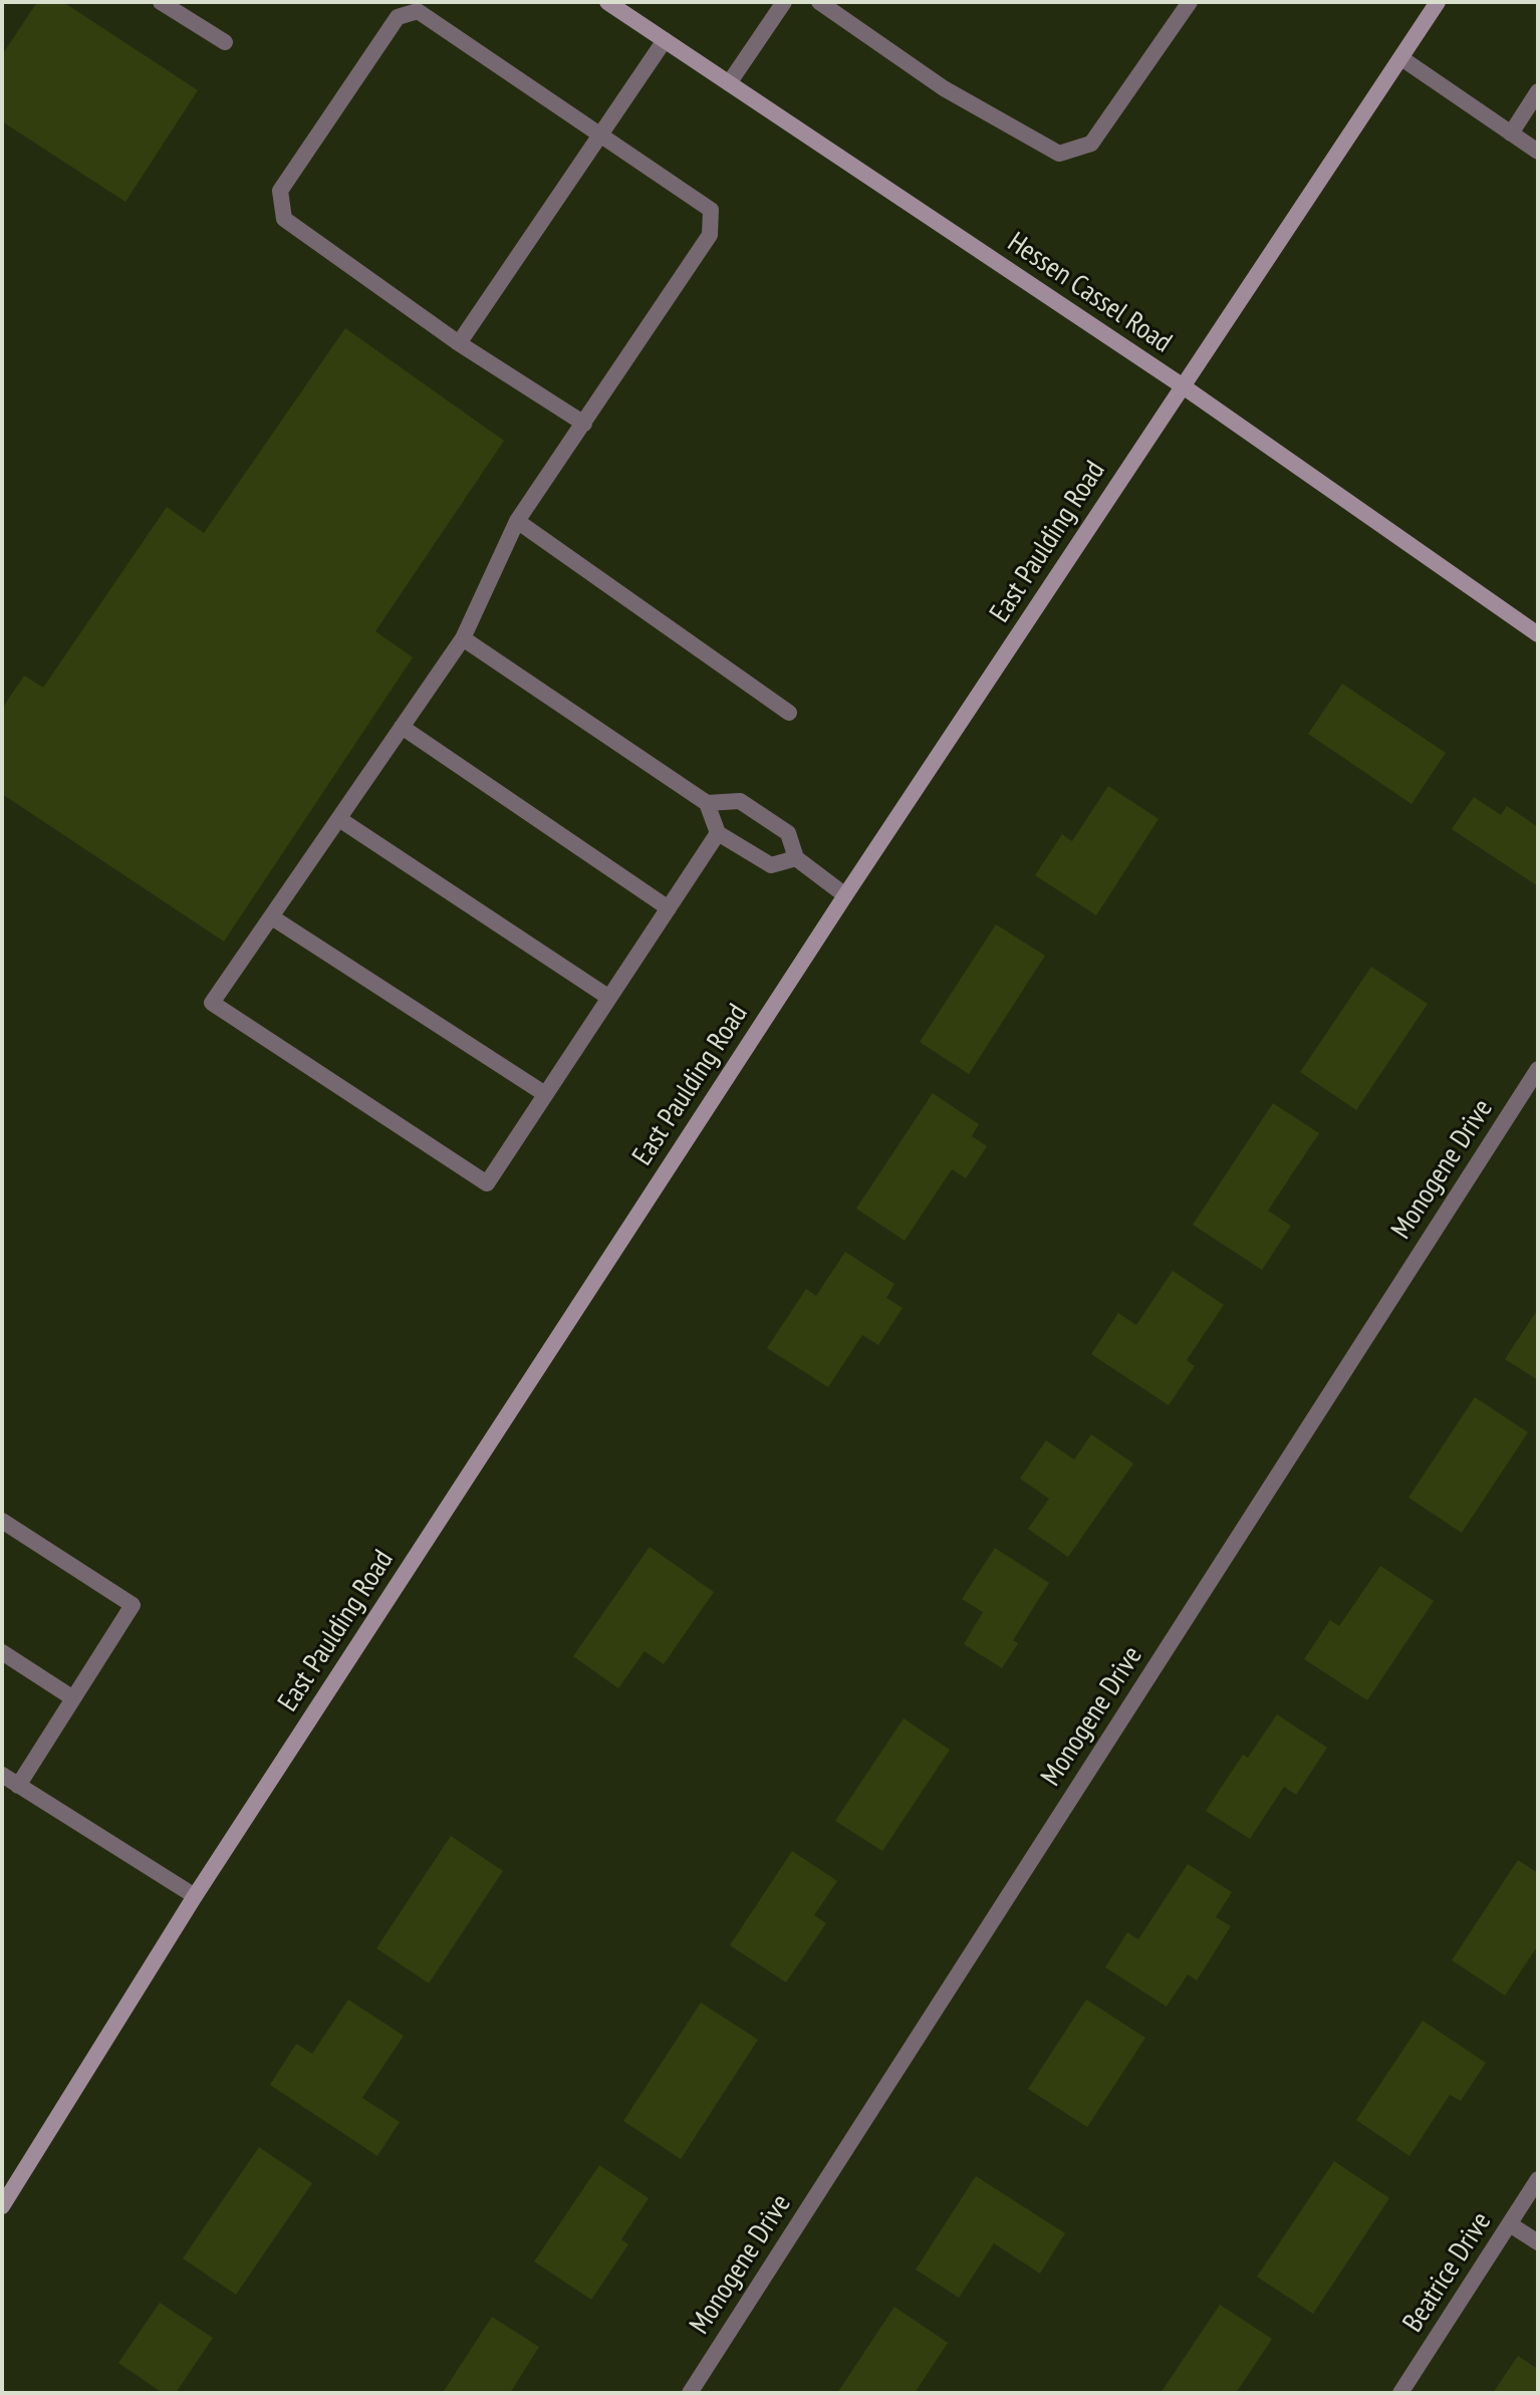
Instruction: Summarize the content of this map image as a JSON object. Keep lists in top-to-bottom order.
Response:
{
  "streets": {
    "main road": ["Hessen Cassel Road", "East Paulding Road"],
    "street": ["Monogene Drive", "Beatrice Drive"]
  },
  "crossings": [
    ["Hessen Cassel Road", "East Paulding Road"]
  ]
}
